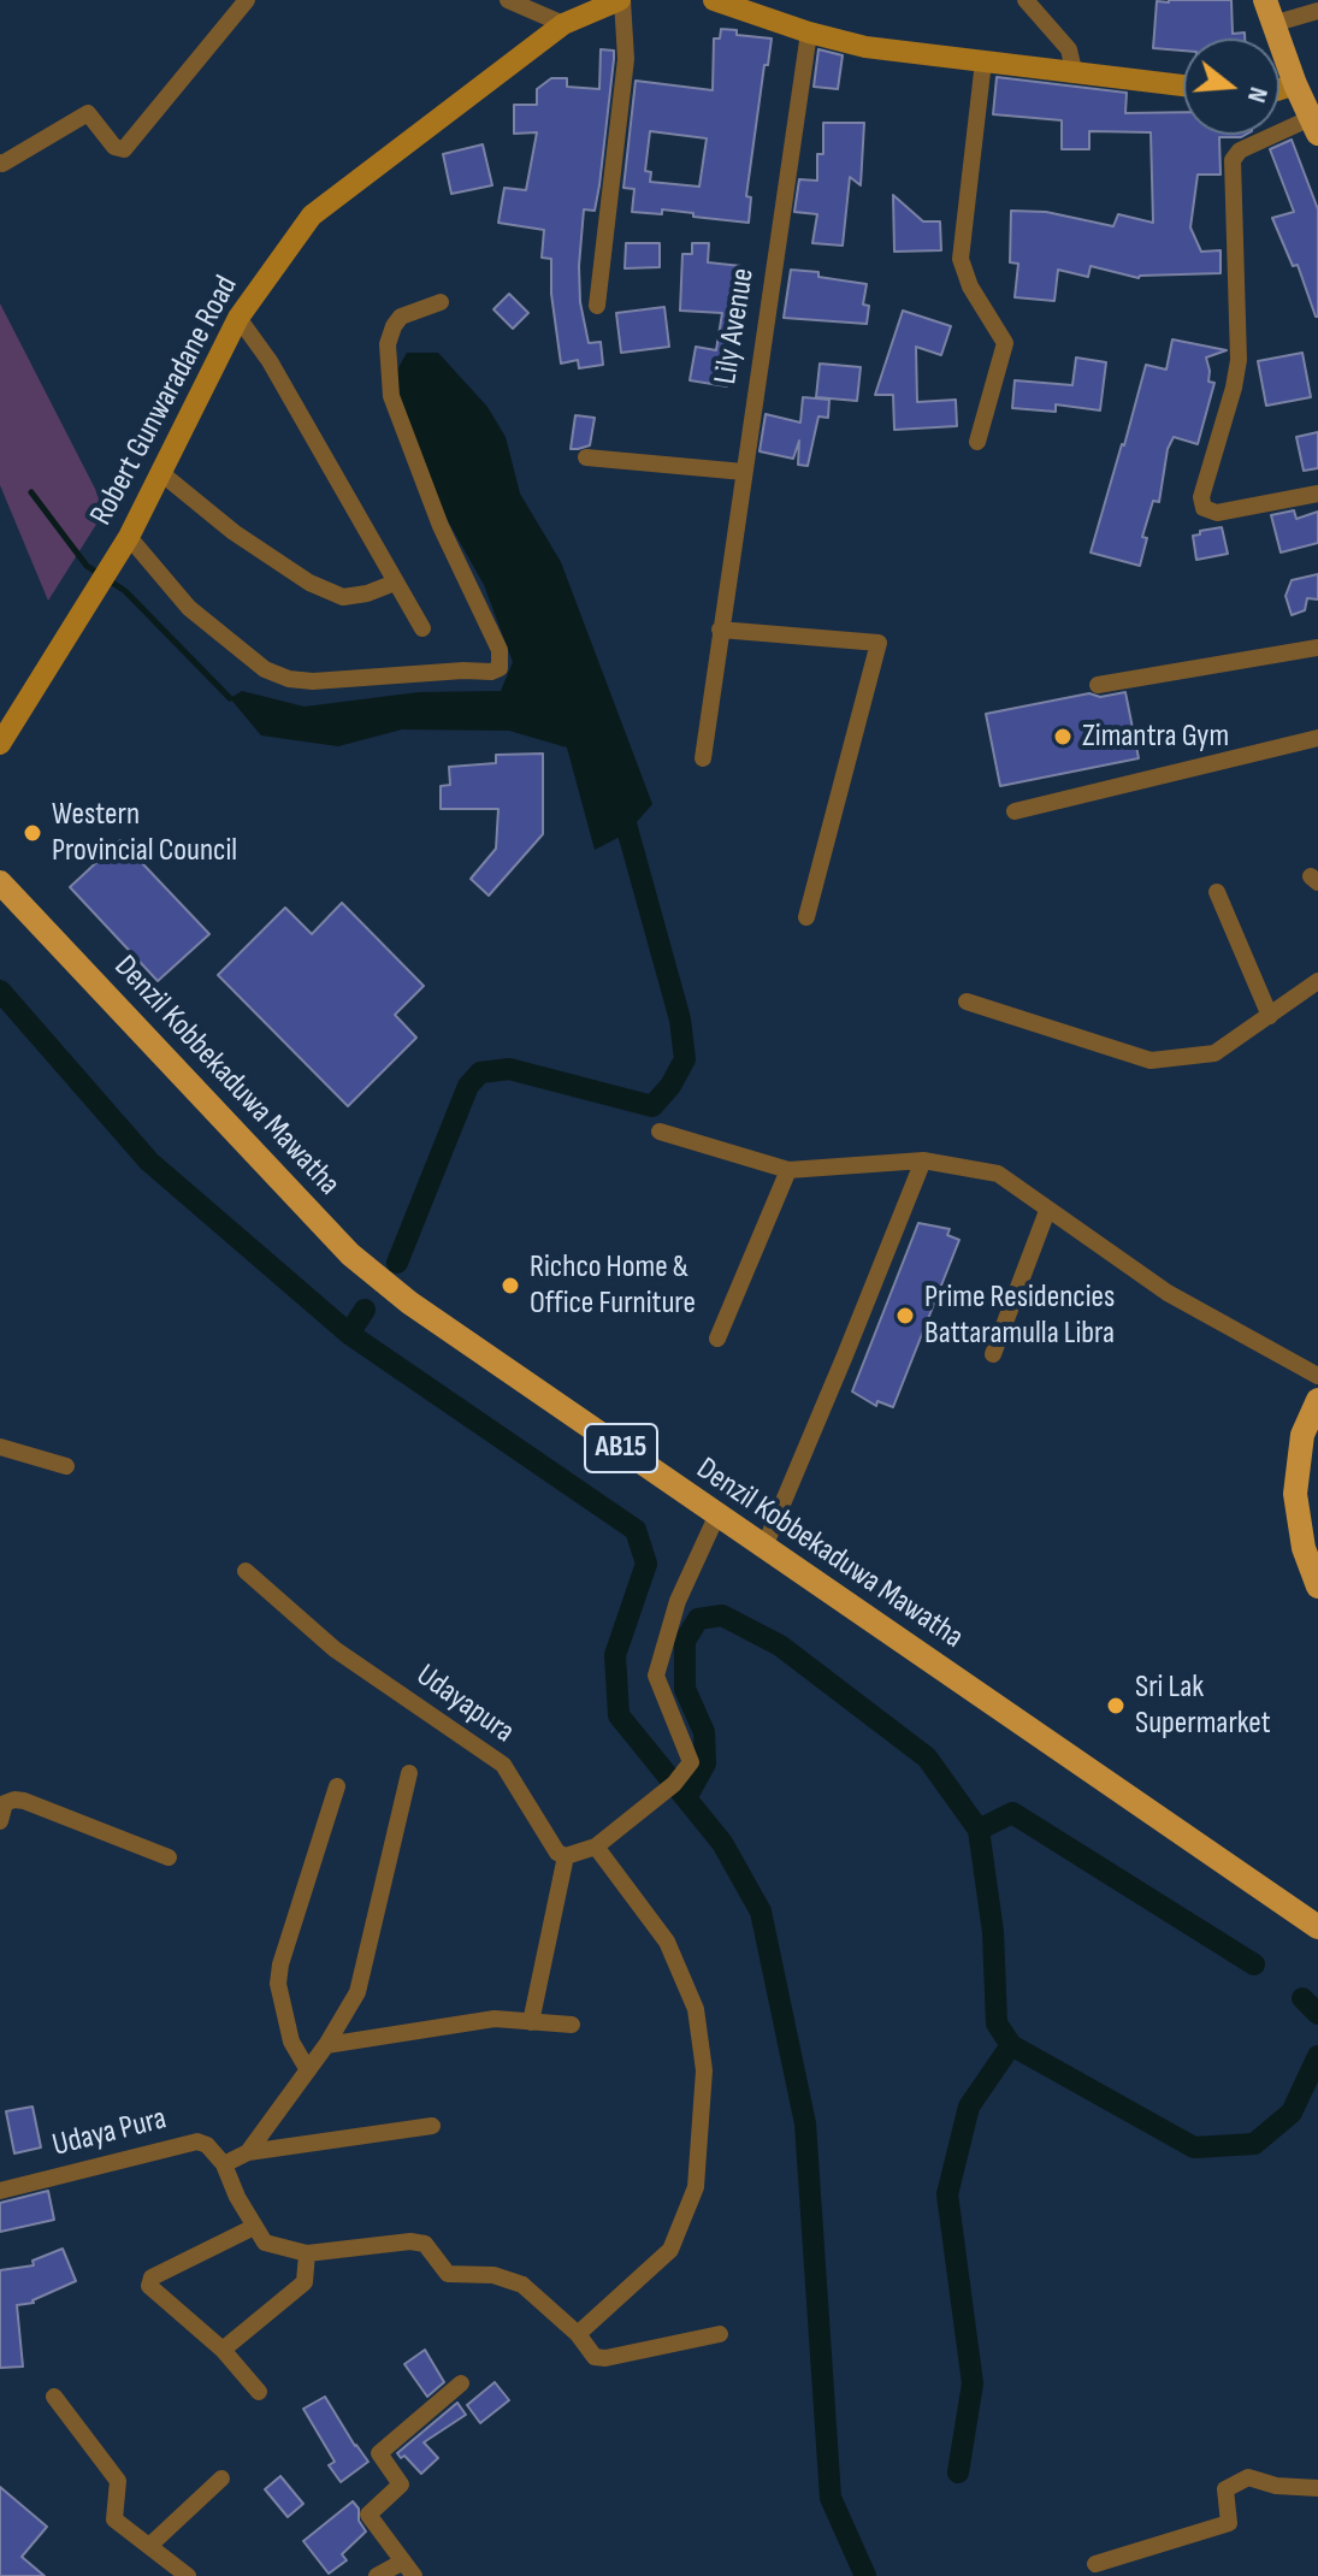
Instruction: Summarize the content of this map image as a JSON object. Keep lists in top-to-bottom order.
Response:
{
  "streets": {
    "main road": ["Denzil Kobbekaduwa Mawatha", "AB15"],
    "street": [
      "Lily Avenue",
      "Robert Gunwaradane Road",
      "Udayapura",
      "Udaya Pura"
    ]
  },
  "places": [
    "Zimantra Gym",
    "Western Provincial Council",
    "Richco Home & Office Furniture",
    "Prime Residencies Battaramulla Libra",
    "Sri Lak Supermarket"
  ],
  "north": "right"
}
